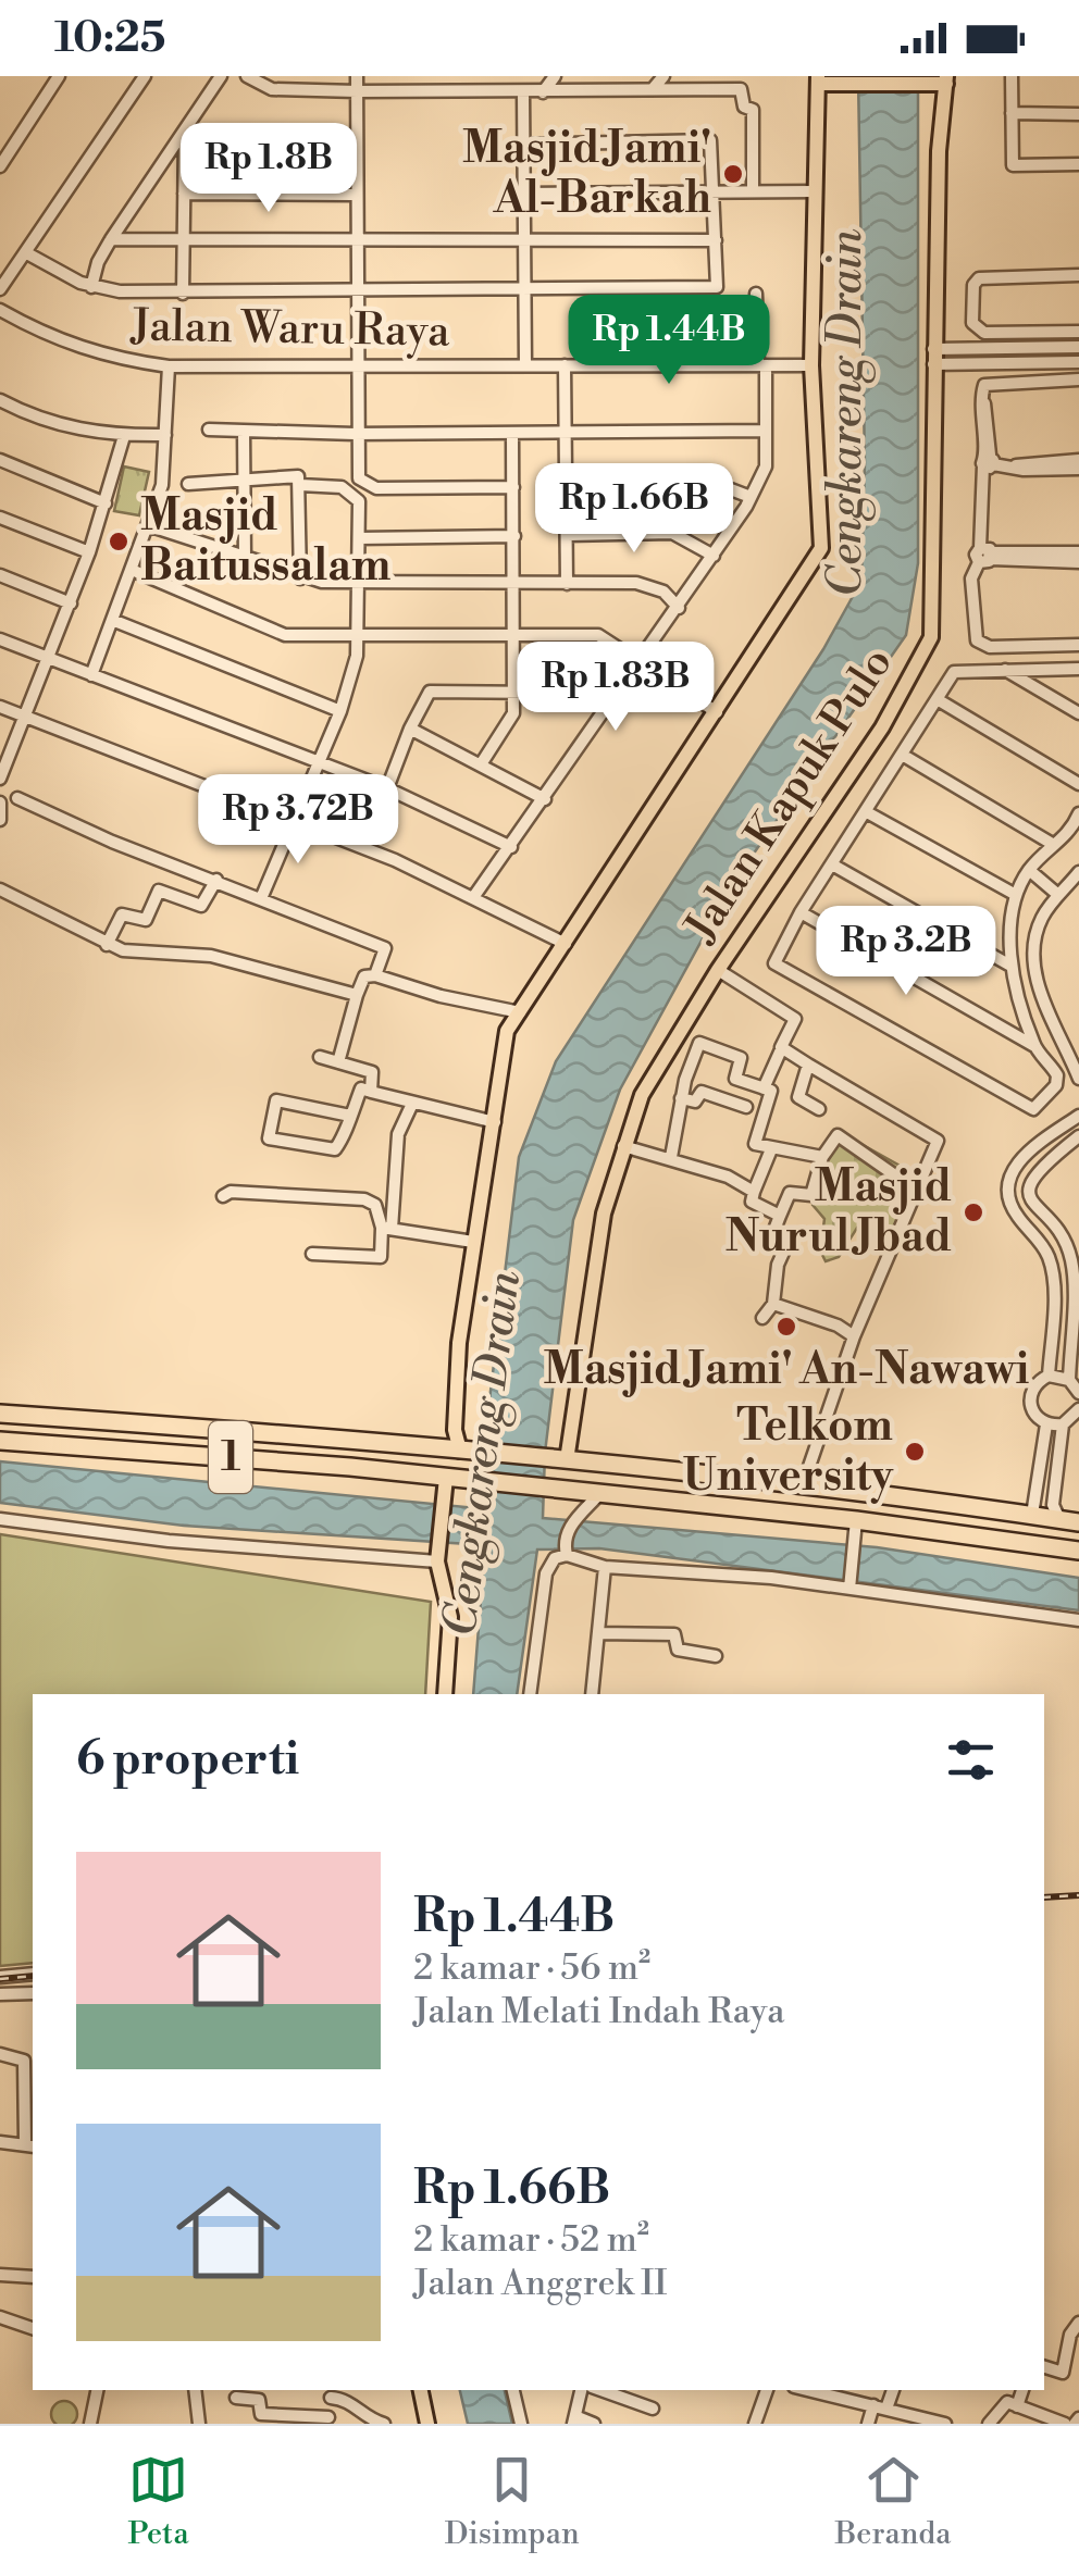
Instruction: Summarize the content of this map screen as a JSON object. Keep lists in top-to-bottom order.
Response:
{
  "streets": {
    "highway": ["1"],
    "main road": ["Jalan Kapuk Pulo"],
    "street": ["Jalan Waru Raya"]
  },
  "crossings": [
    ["Jalan Kapuk Pulo", "1"]
  ],
  "water": ["Cengkareng Drain"],
  "places": [
    "Masjid Jami' Al-Barkah",
    "Masjid Baitussalam",
    "Masjid Nurul Jbad",
    "Masjid Jami' An-Nawawi",
    "Telkom University"
  ],
  "page": {
    "status": "10:25",
    "price": [
      "Rp 1.8B",
      "Rp 1.44B",
      "Rp 1.66B",
      "Rp 1.83B",
      "Rp 3.72B",
      "Rp 3.2B"
    ],
    "heading": "6 properti",
    "list": [
      {
        "name": "Rp 1.44B",
        "note": "2 kamar · 56 m² · Jalan Melati Indah Raya"
      },
      {
        "name": "Rp 1.66B",
        "note": "2 kamar · 52 m² · Jalan Anggrek II"
      }
    ],
    "tabs": ["Peta", "Disimpan", "Beranda"]
  }
}
